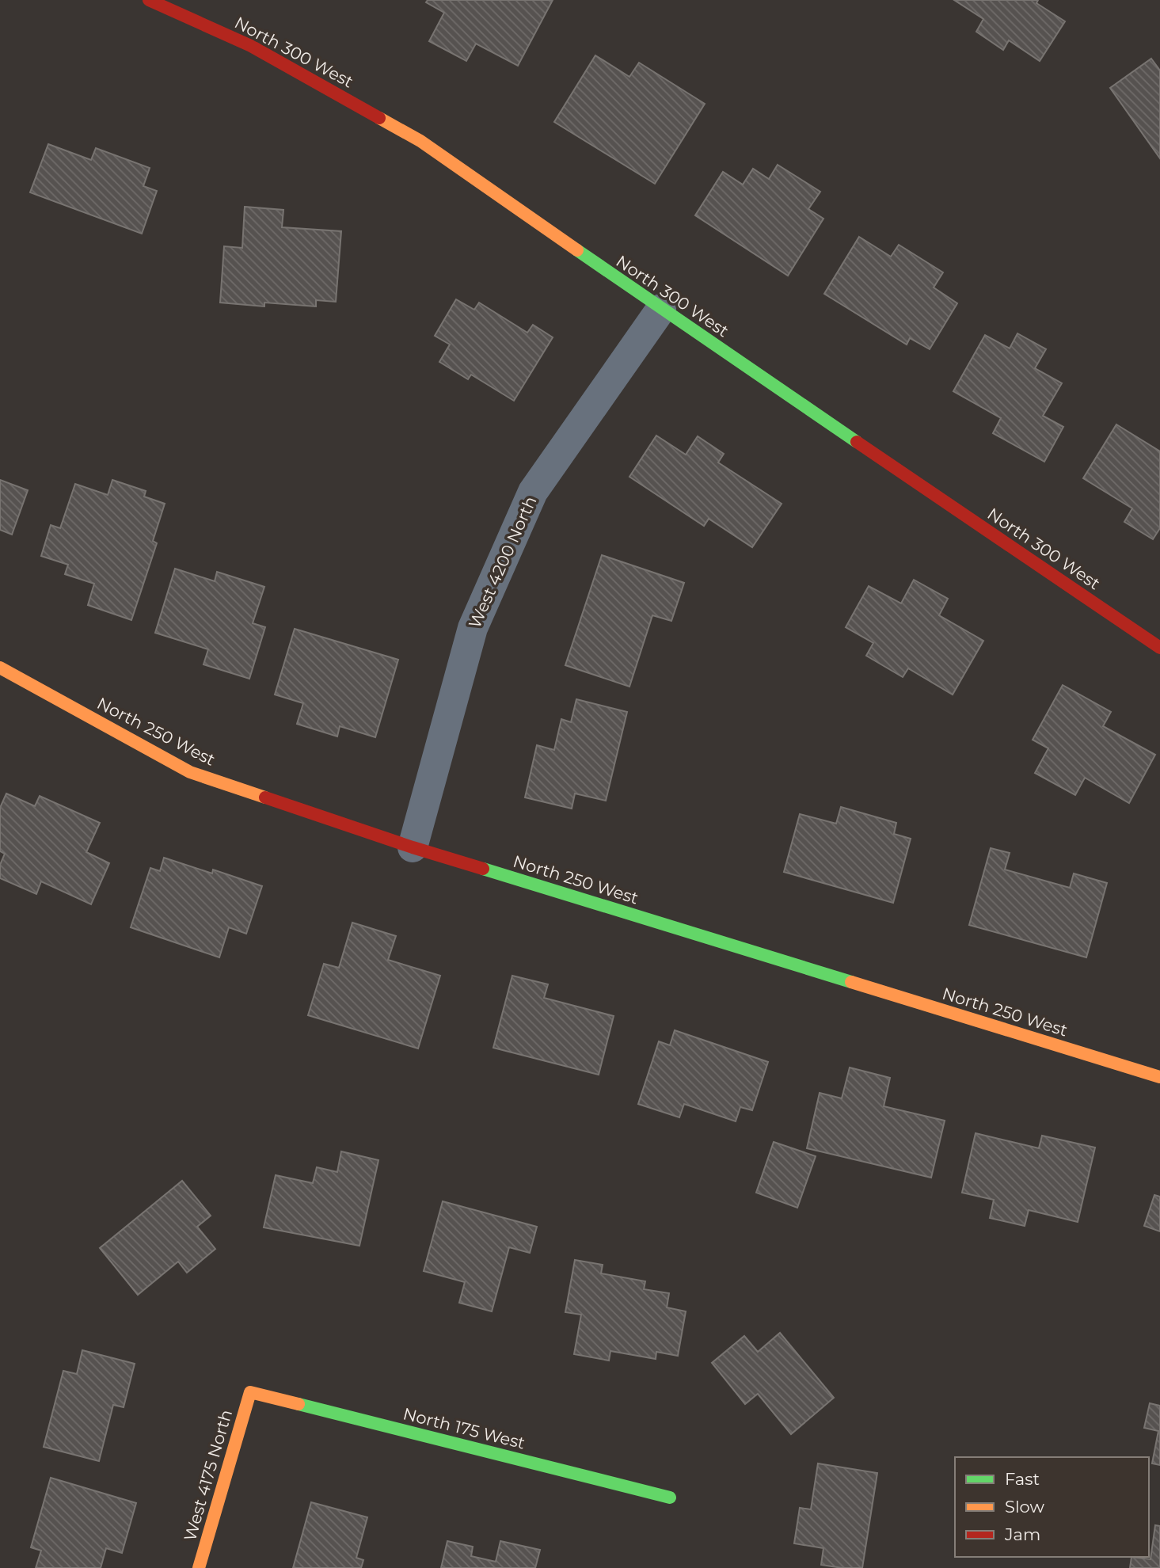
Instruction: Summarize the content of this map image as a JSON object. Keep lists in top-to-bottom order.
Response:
{
  "streets": {
    "street": [
      "North 300 West",
      "West 4200 North",
      "North 250 West",
      "North 175 West",
      "West 4175 North"
    ]
  },
  "crossings": [
    ["North 300 West", "West 4200 North"],
    ["West 4200 North", "North 250 West"],
    ["North 175 West", "West 4175 North"]
  ],
  "legend": ["Fast", "Slow", "Jam"]
}
